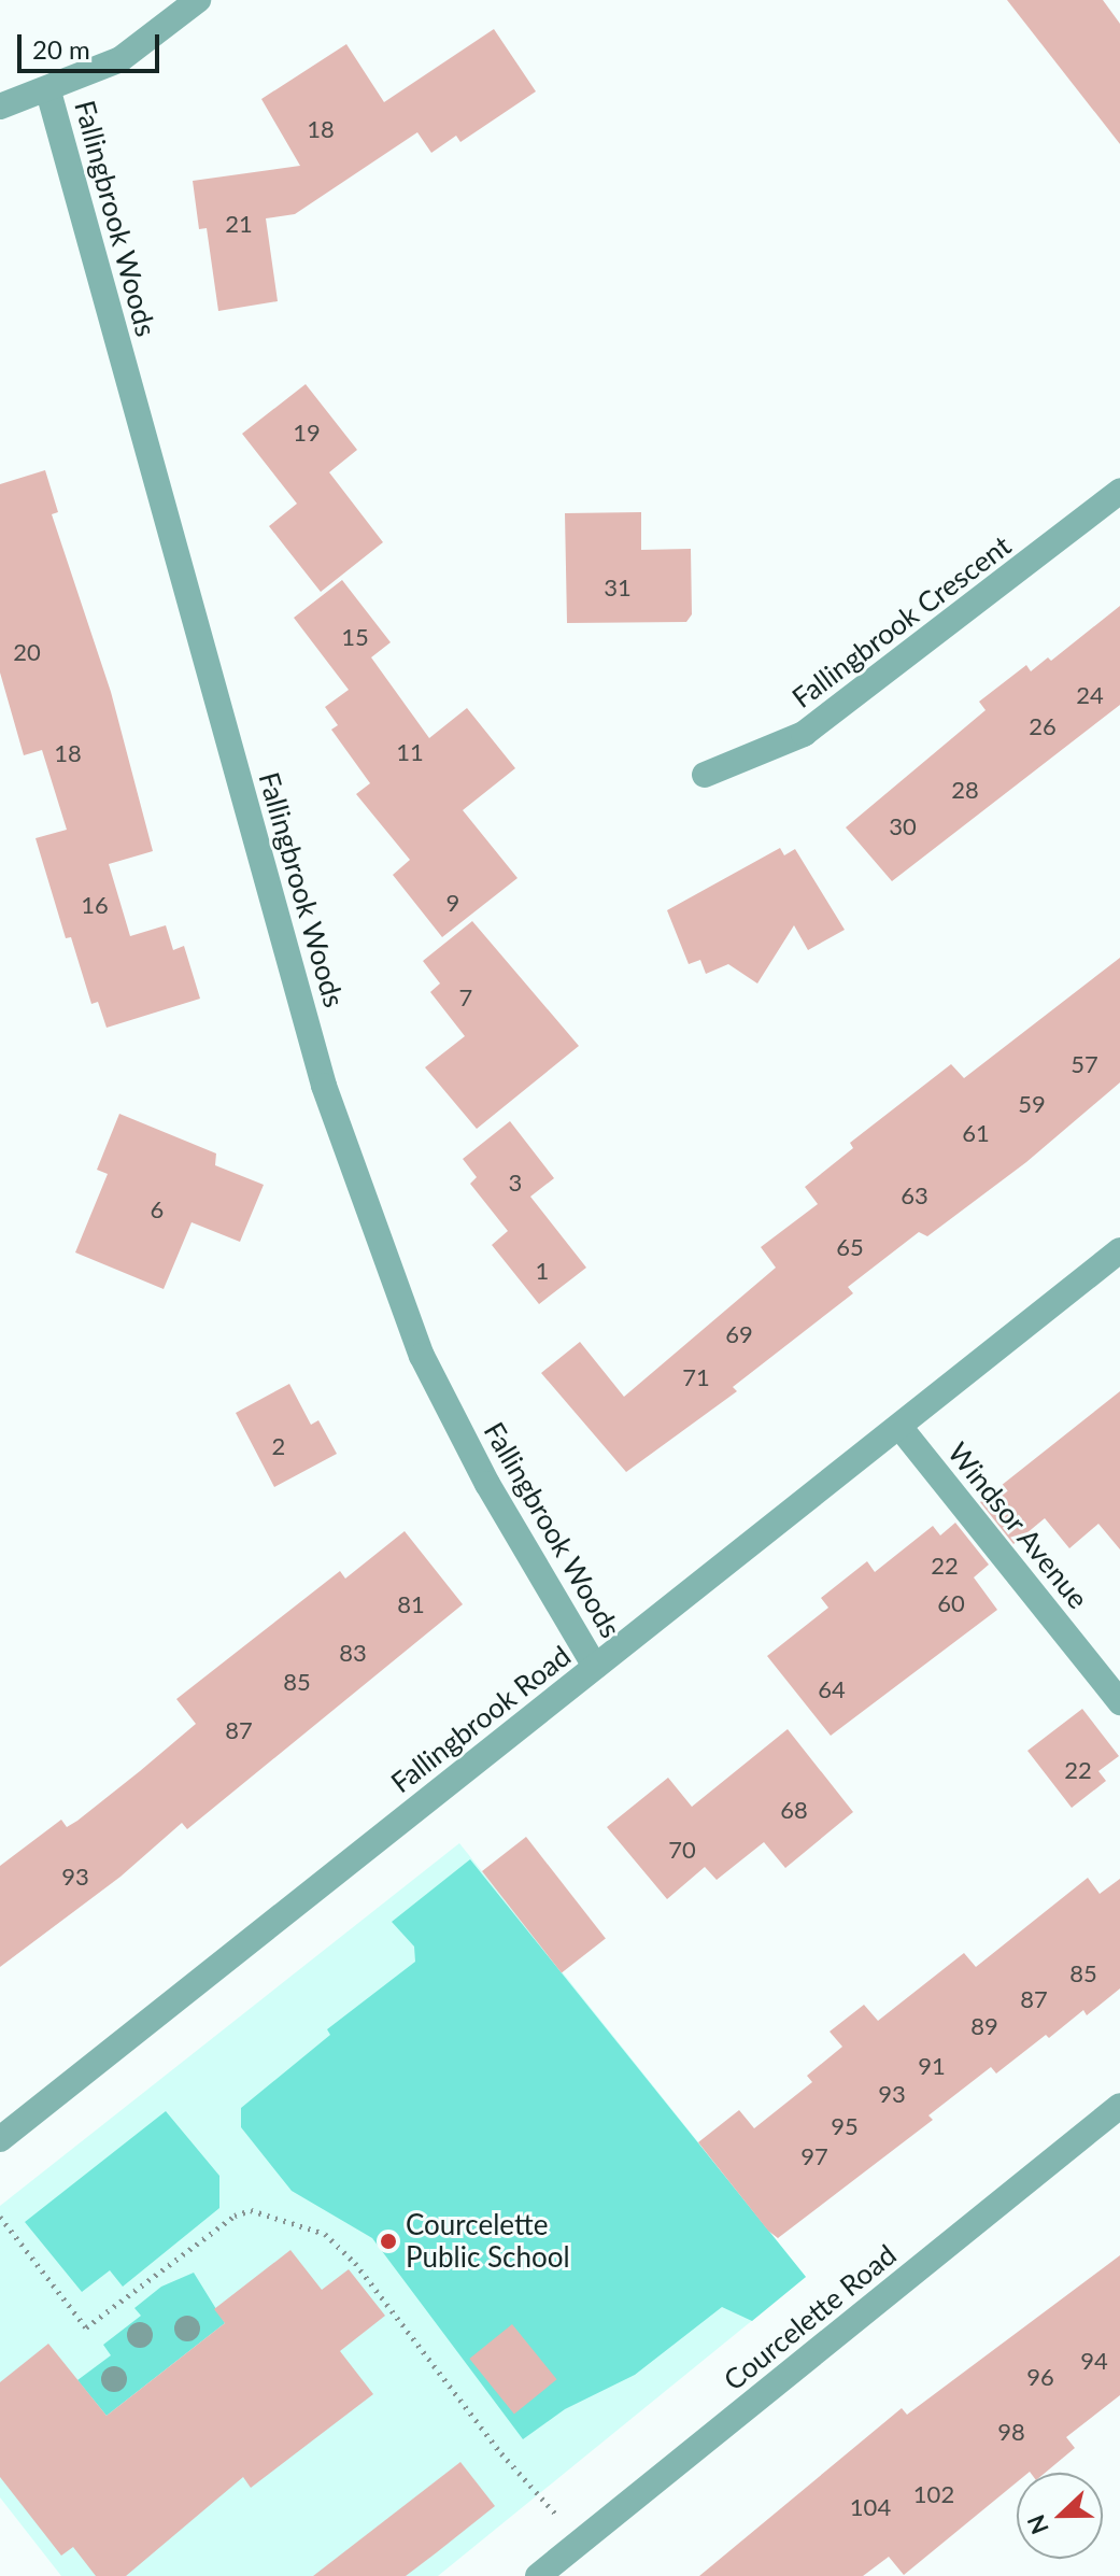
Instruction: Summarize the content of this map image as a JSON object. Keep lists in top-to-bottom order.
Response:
{
  "streets": {
    "street": [
      "Fallingbrook Woods",
      "Fallingbrook Crescent",
      "Windsor Avenue",
      "Fallingbrook Road",
      "Courcelette Road"
    ]
  },
  "crossings": [
    ["Fallingbrook Woods", "Fallingbrook Road"],
    ["Windsor Avenue", "Fallingbrook Road"]
  ],
  "places": ["Courcelette Public School"],
  "house_numbers": [
    "18",
    "21",
    "19",
    "31",
    "15",
    "20",
    "24",
    "26",
    "11",
    "18",
    "28",
    "30",
    "9",
    "16",
    "7",
    "57",
    "59",
    "61",
    "3",
    "63",
    "6",
    "65",
    "1",
    "69",
    "71",
    "2",
    "22",
    "60",
    "81",
    "83",
    "85",
    "64",
    "87",
    "22",
    "68",
    "70",
    "93",
    "85",
    "87",
    "89",
    "91",
    "93",
    "95",
    "97",
    "94",
    "96",
    "98",
    "102",
    "104"
  ],
  "scale_bar": "20 m",
  "north": "left"
}
